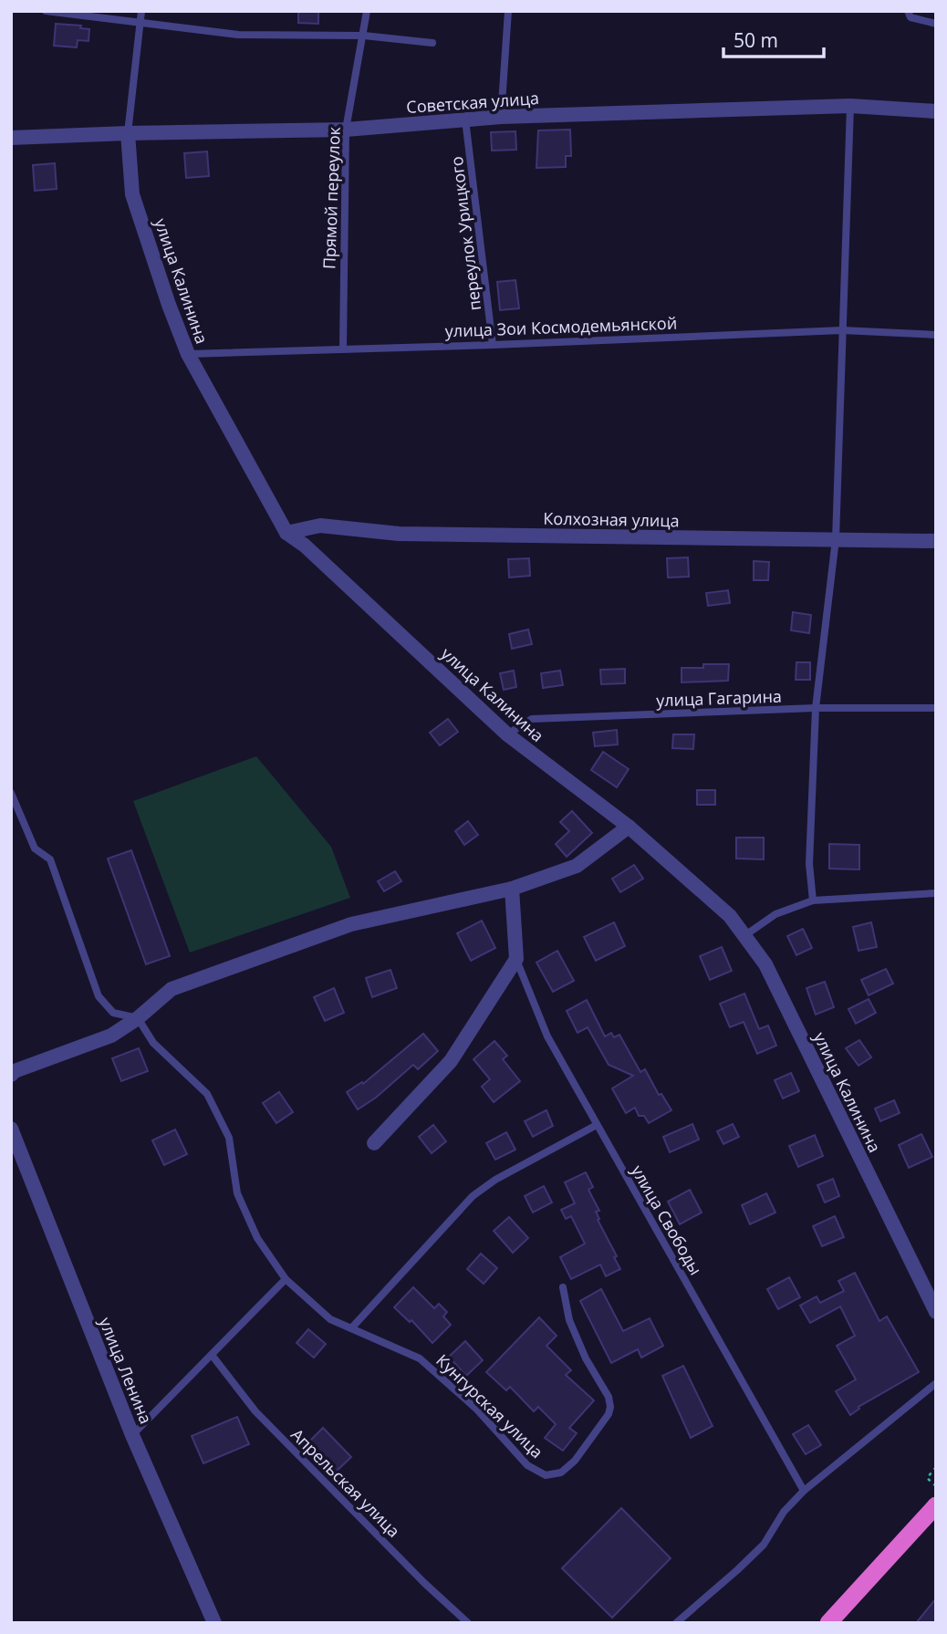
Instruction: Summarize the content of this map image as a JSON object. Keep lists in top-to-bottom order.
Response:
{
  "streets": {
    "street": [
      "Советская улица",
      "улица Калинина",
      "Колхозная улица",
      "улица Ленина"
    ],
    "lane": [
      "Прямой переулок",
      "переулок Урицкого",
      "улица Зои Космодемьянской",
      "улица Гагарина",
      "улица Свободы",
      "Кунгурская улица",
      "Апрельская улица"
    ]
  },
  "crossings": [
    ["Советская улица", "Прямой переулок"],
    ["Советская улица", "переулок Урицкого"],
    ["Советская улица", "улица Калинина"],
    ["Прямой переулок", "улица Зои Космодемьянской"],
    ["переулок Урицкого", "улица Зои Космодемьянской"],
    ["улица Калинина", "улица Зои Космодемьянской"],
    ["улица Калинина", "Колхозная улица"],
    ["улица Калинина", "улица Гагарина"]
  ],
  "scale_bar": "50 m"
}
